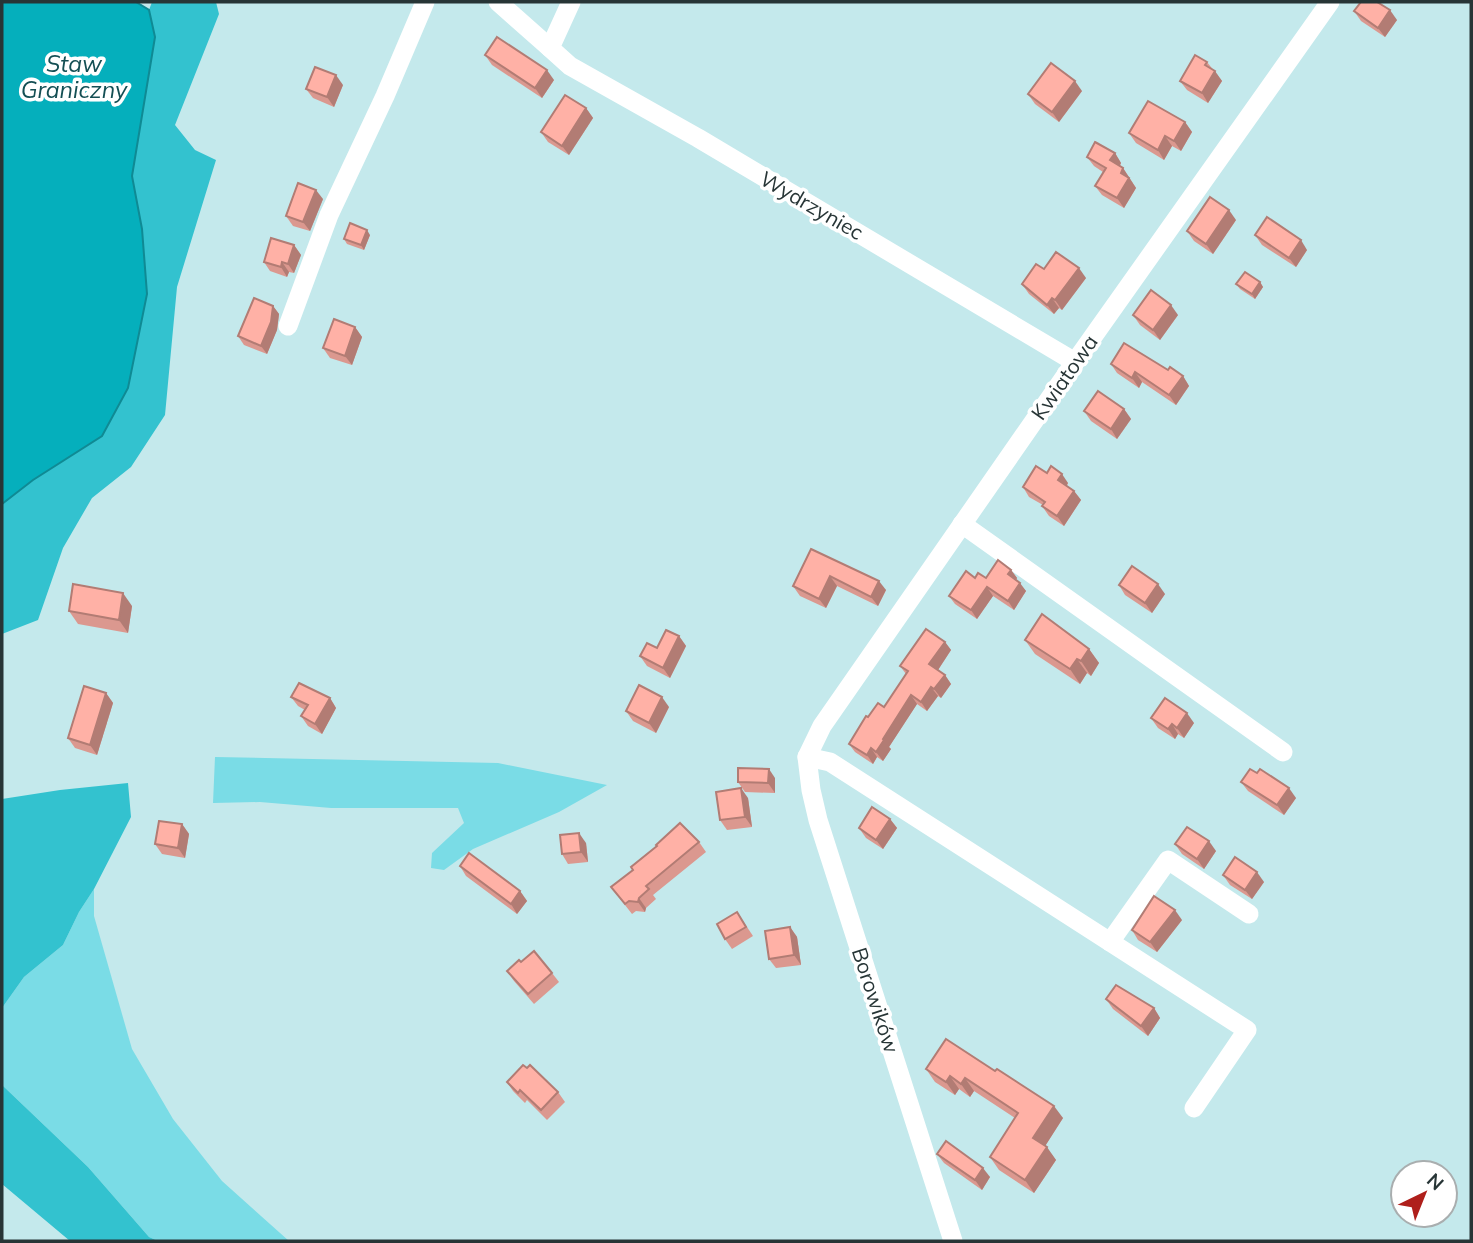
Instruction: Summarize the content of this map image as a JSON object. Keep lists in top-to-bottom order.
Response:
{
  "streets": {
    "street": ["Wydrzyniec", "Kwiatowa", "Borowików"]
  },
  "crossings": [
    ["Wydrzyniec", "Kwiatowa"],
    ["Kwiatowa", "Borowików"]
  ],
  "water": ["Staw Graniczny"],
  "north": "top right"
}
